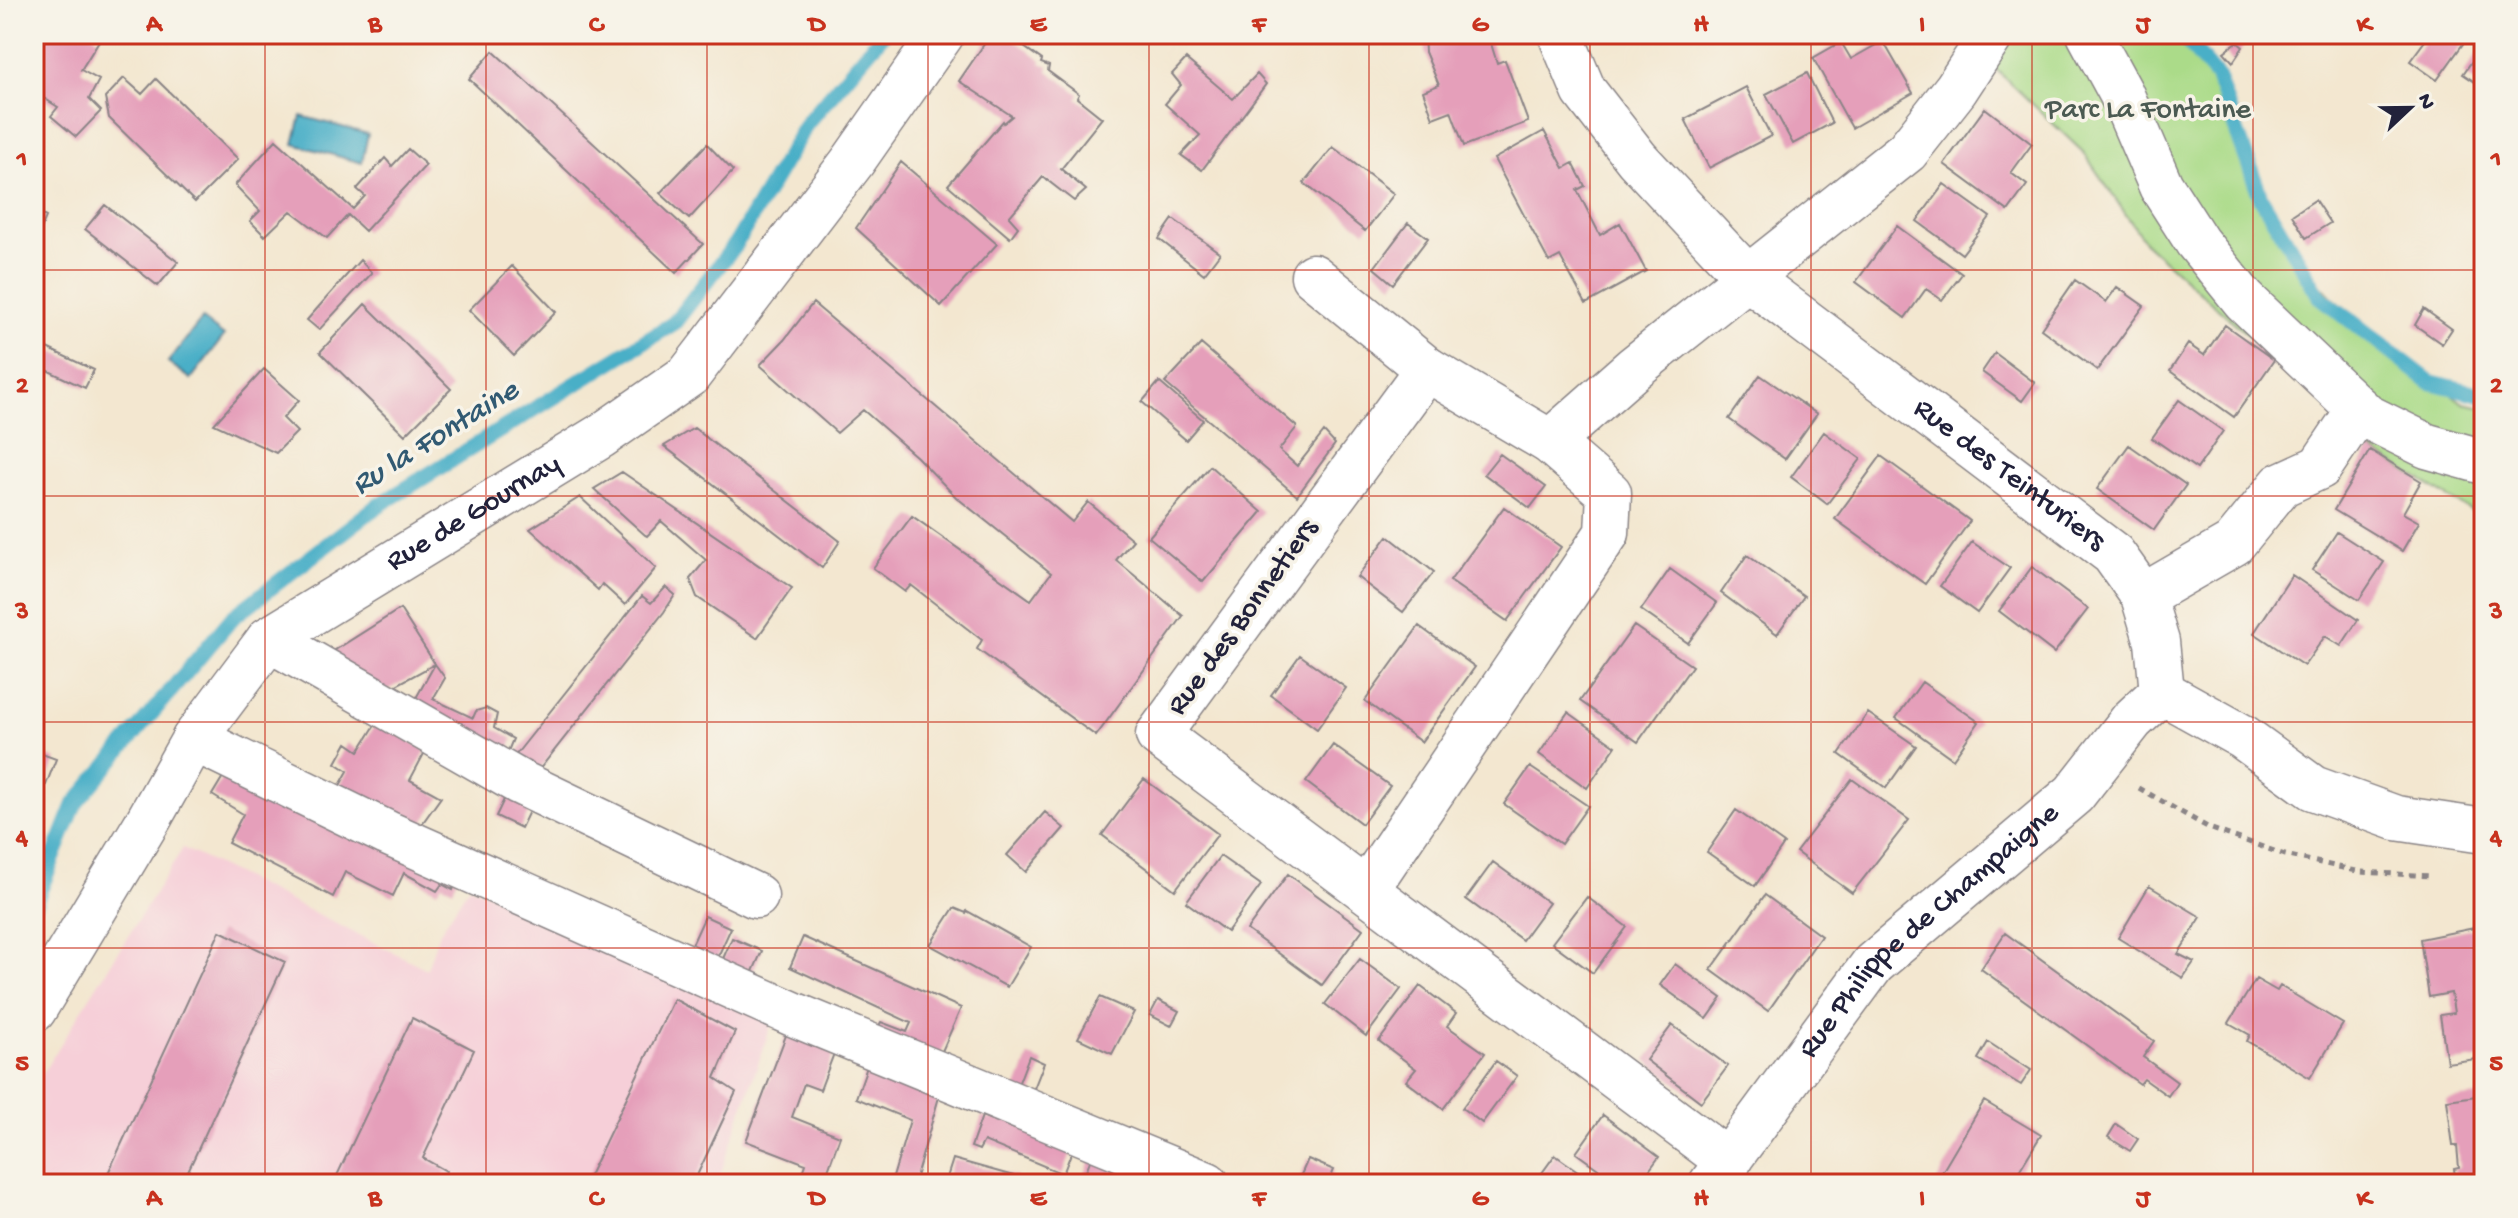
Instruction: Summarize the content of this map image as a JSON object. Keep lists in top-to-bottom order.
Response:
{
  "streets": {
    "street": [
      "Rue des Teinturiers",
      "Rue de Gournay",
      "Rue des Bonnetiers",
      "Rue Philippe de Champaigne"
    ]
  },
  "crossings": [
    ["Rue des Teinturiers", "Rue Philippe de Champaigne"],
    ["Rue des Bonnetiers", "Rue Philippe de Champaigne"]
  ],
  "water": ["Ru la Fontaine"],
  "parks": ["Parc La Fontaine"],
  "north": "right",
  "grid": {
    "columns": [
      "A",
      "B",
      "C",
      "D",
      "E",
      "F",
      "G",
      "H",
      "I",
      "J",
      "K"
    ],
    "rows": [
      "1",
      "2",
      "3",
      "4",
      "5"
    ]
  }
}
